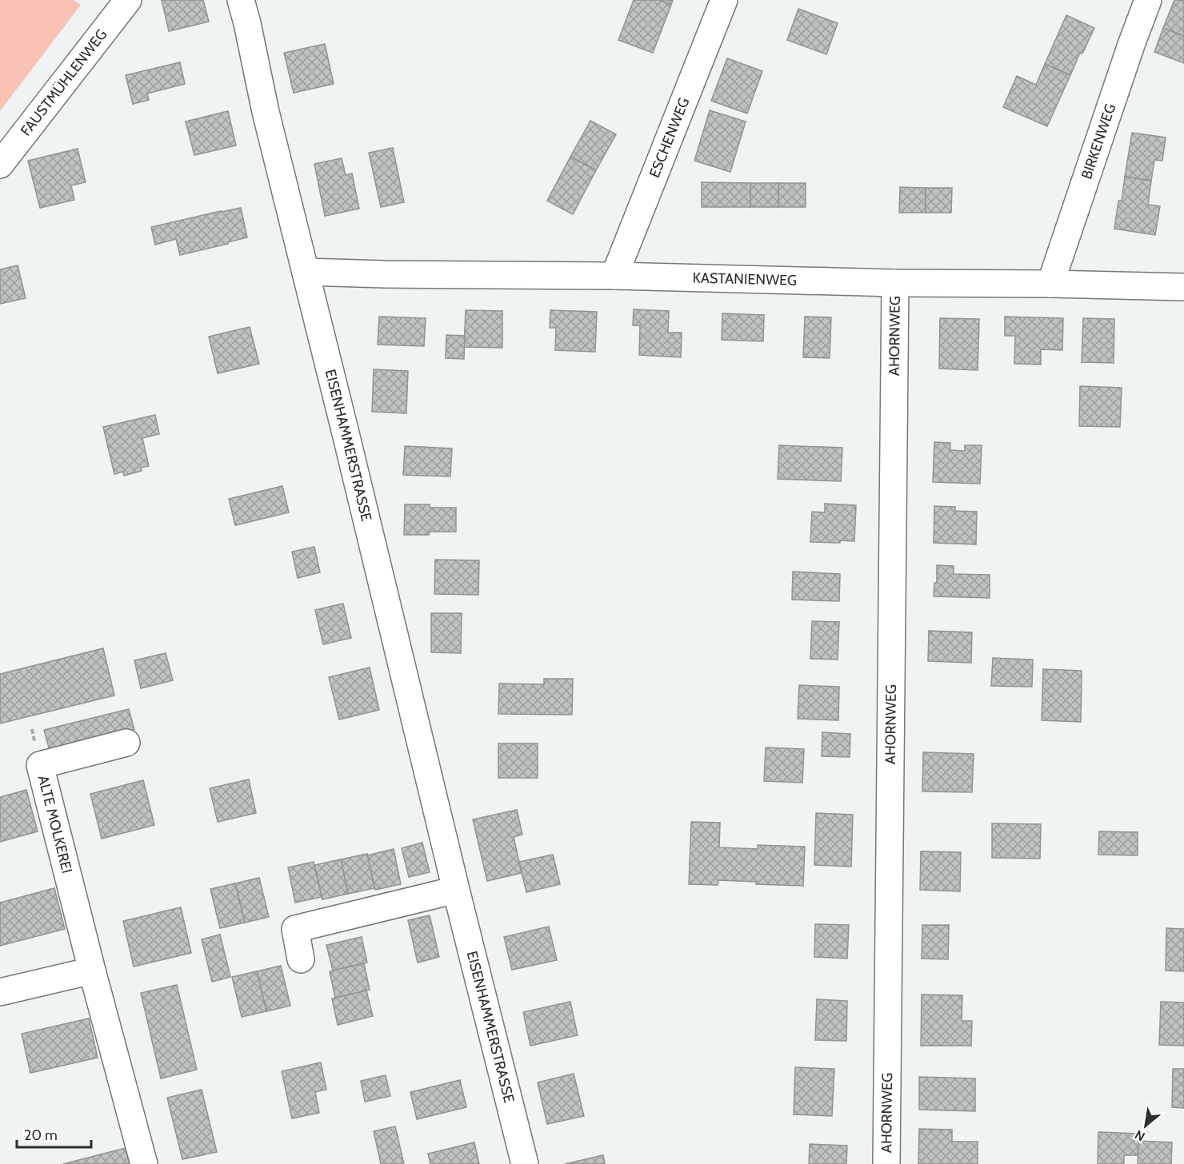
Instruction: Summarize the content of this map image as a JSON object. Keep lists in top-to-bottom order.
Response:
{
  "streets": {
    "street": [
      "FAUSTMÜHLENWEG",
      "ESCHENWEG",
      "BIRKENWEG",
      "KASTANIENWEG",
      "AHORNWEG",
      "EISENHAMMERSTRASSE",
      "ALTE MOLKEREI"
    ]
  },
  "crossings": [
    ["ESCHENWEG", "KASTANIENWEG"],
    ["BIRKENWEG", "KASTANIENWEG"],
    ["KASTANIENWEG", "AHORNWEG"],
    ["KASTANIENWEG", "EISENHAMMERSTRASSE"]
  ],
  "scale_bar": "20 m",
  "north": "bottom left"
}
